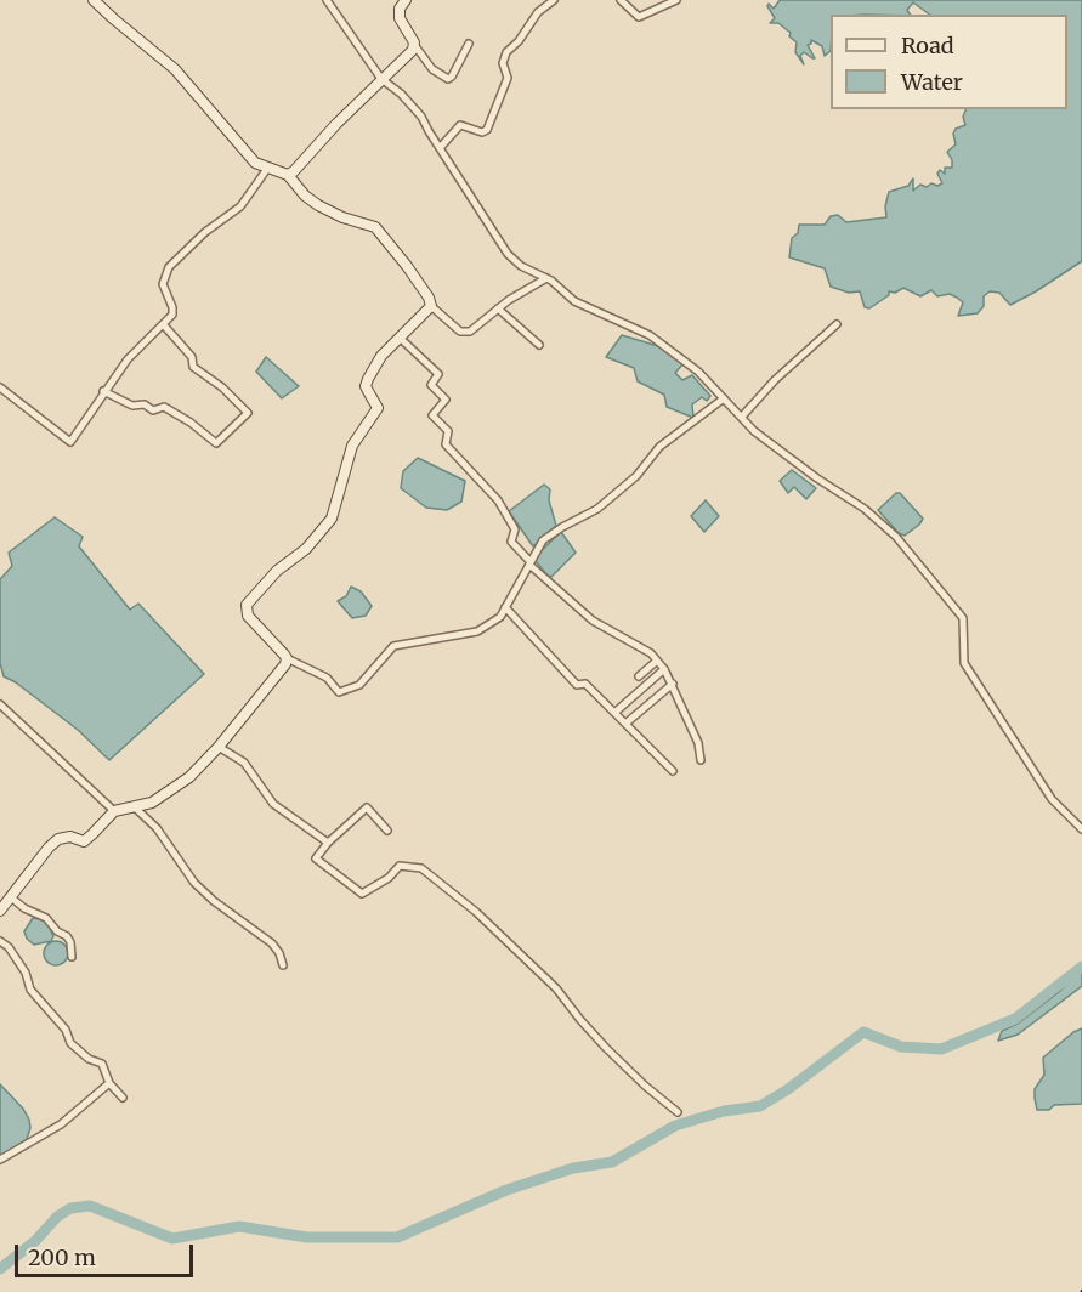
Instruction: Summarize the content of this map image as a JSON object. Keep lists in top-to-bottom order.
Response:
{
  "legend": ["Road", "Water"],
  "scale_bar": "200 m"
}
